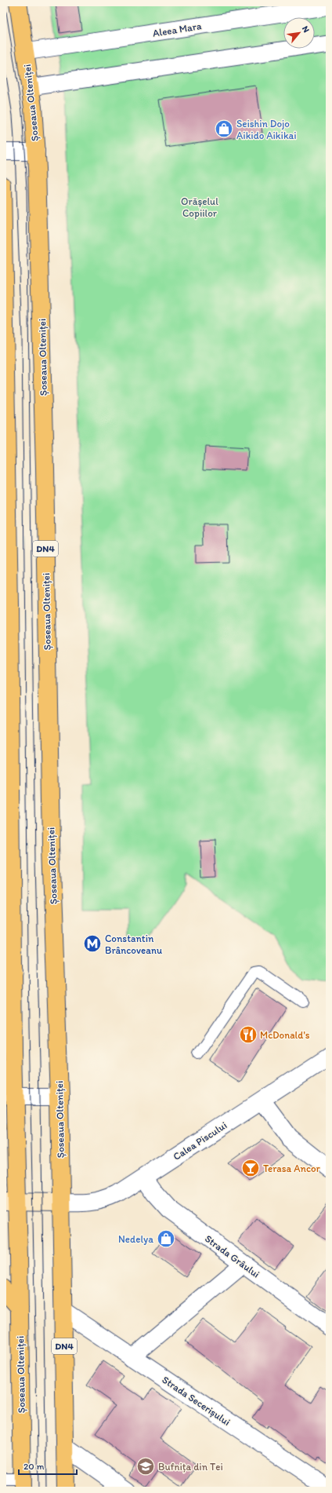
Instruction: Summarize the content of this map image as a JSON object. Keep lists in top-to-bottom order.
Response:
{
  "streets": {
    "main road": ["Șoseaua Olteniței", "DN4"],
    "street": [
      "Aleea Mara",
      "Calea Piscului",
      "Strada Grâului",
      "Strada Secerișului"
    ]
  },
  "crossings": [
    ["Aleea Mara", "Șoseaua Olteniței"],
    ["Șoseaua Olteniței", "Calea Piscului"],
    ["Șoseaua Olteniței", "Strada Secerișului"],
    ["Calea Piscului", "Strada Grâului"]
  ],
  "parks": ["Orășelul Copiilor"],
  "places": {
    "shop": ["Seishin Dojo Aikido Aikikai", "Nedelya"],
    "metro station": ["Constantin Brâncoveanu"],
    "restaurant": ["McDonald's"],
    "bar": ["Terasa Ancor"],
    "school or university": ["Bufnița din Tei"]
  },
  "scale_bar": "20 m",
  "north": "top right"
}
